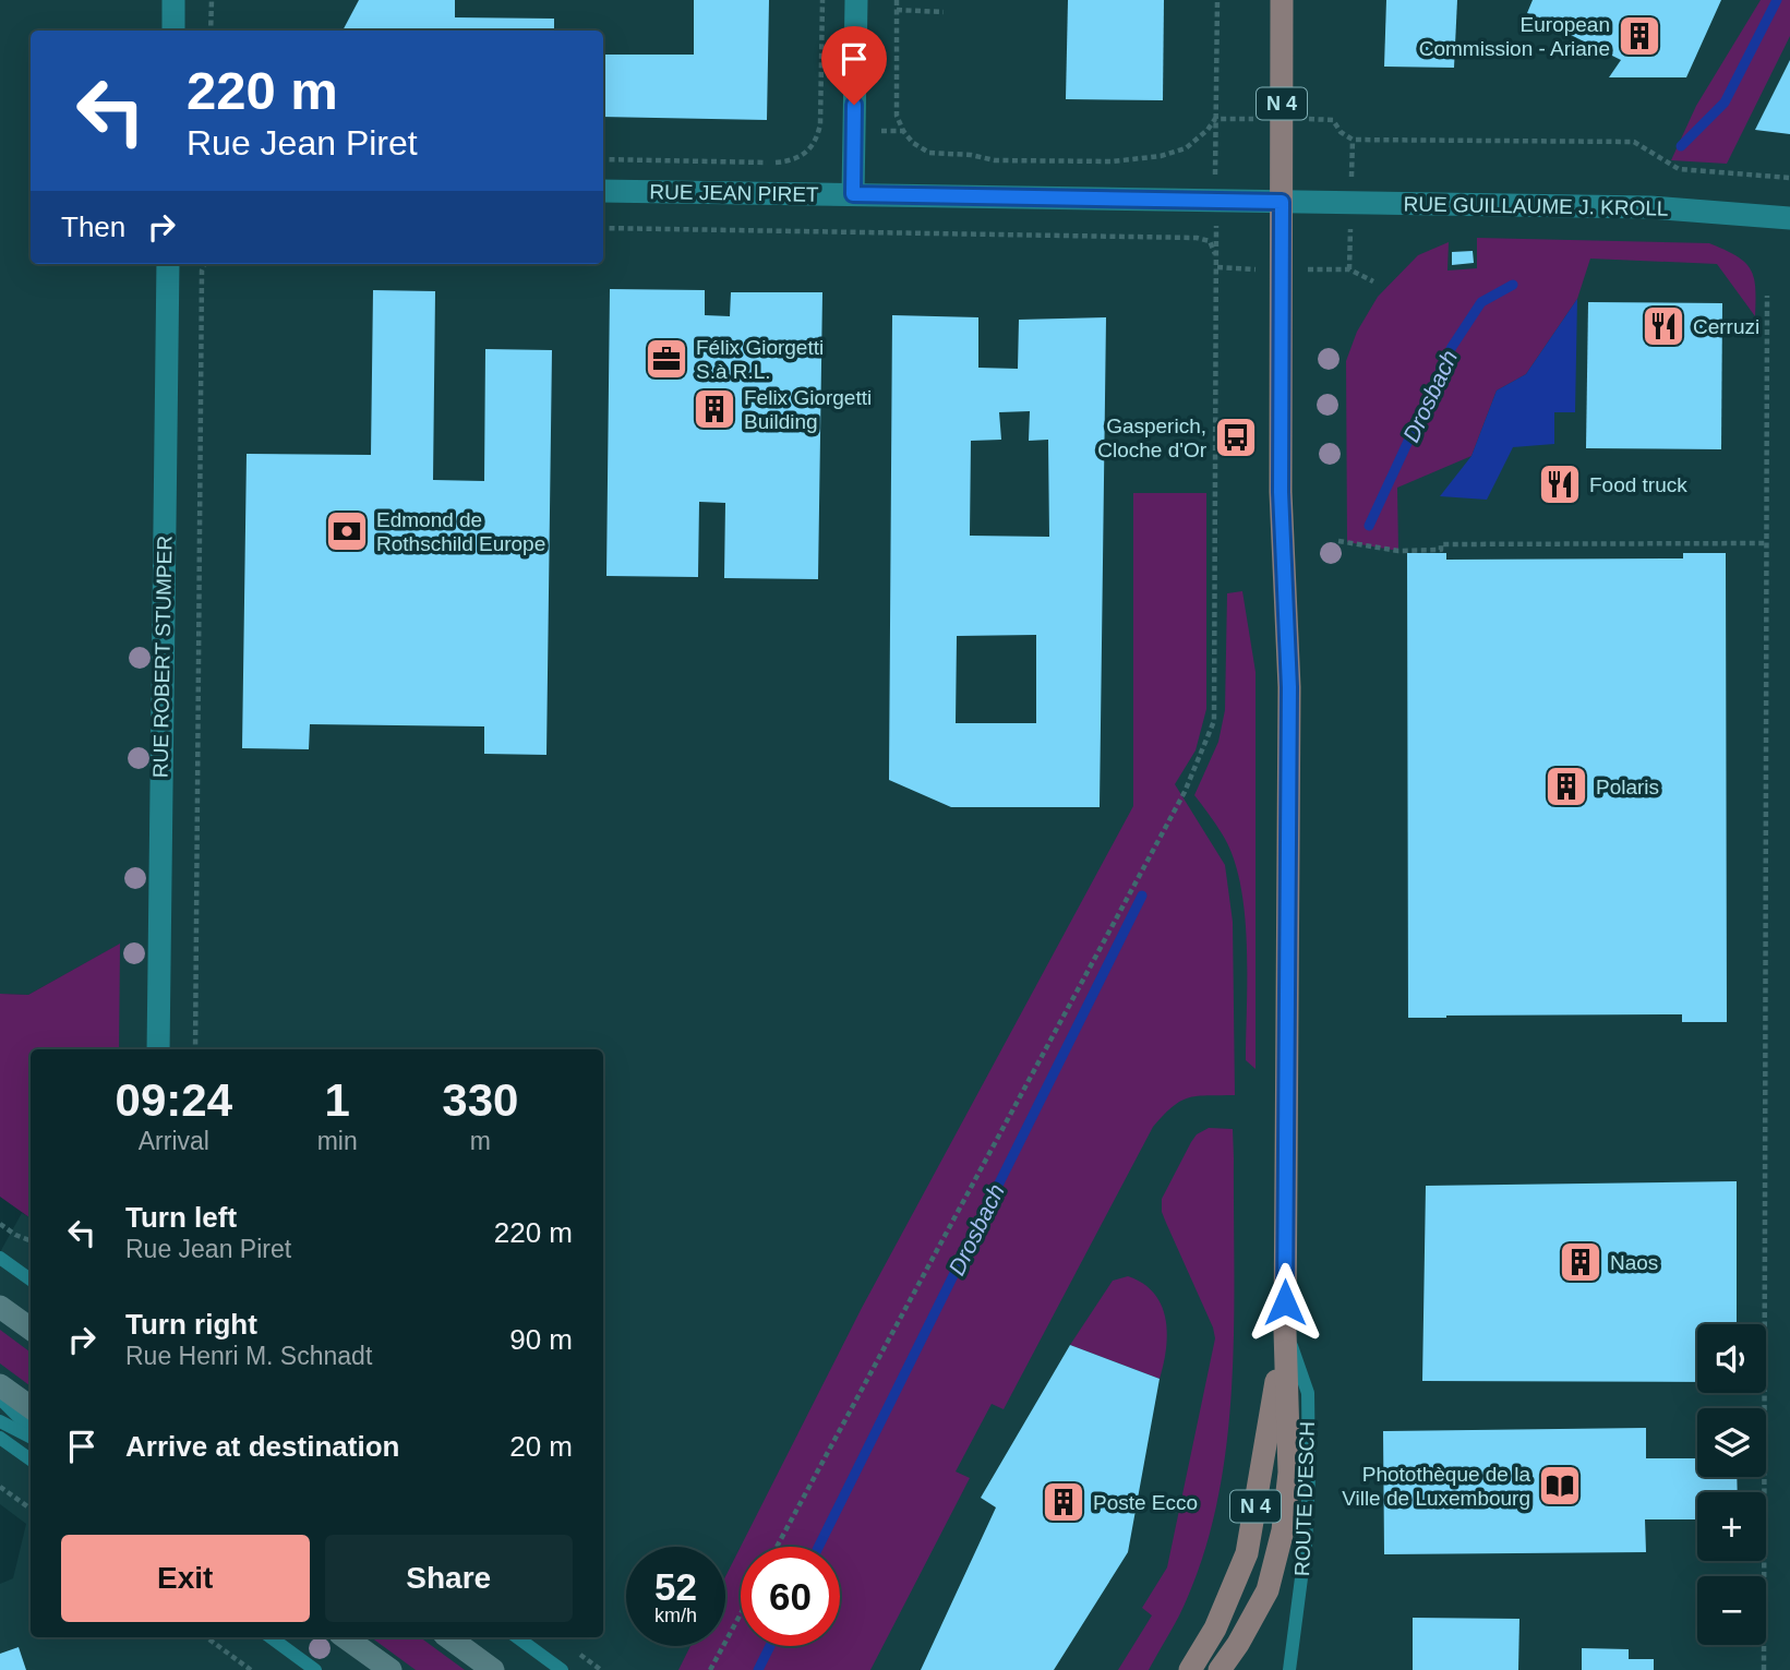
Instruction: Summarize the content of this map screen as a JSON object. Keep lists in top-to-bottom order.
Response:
{
  "streets": {
    "main road": ["N 4", "ROUTE D'ESCH"],
    "street": ["RUE JEAN PIRET", "RUE GUILLAUME J. KROLL", "RUE ROBERT STUMPER"]
  },
  "crossings": [
    ["RUE JEAN PIRET", "RUE GUILLAUME J. KROLL"],
    ["RUE JEAN PIRET", "ROUTE D'ESCH"],
    ["RUE GUILLAUME J. KROLL", "ROUTE D'ESCH"]
  ],
  "water": ["Drosbach"],
  "places": {
    "building": [
      "European Commission - Ariane",
      "Felix Giorgetti Building",
      "Polaris",
      "Naos",
      "Poste Ecco"
    ],
    "restaurant": ["Cerruzi", "Food truck"],
    "office": ["Félix Giorgetti S.à R.L."],
    "bus stop": ["Gasperich, Cloche d'Or"],
    "bank": ["Edmond de Rothschild Europe"],
    "library": ["Photothèque de la Ville de Luxembourg"]
  },
  "page": {
    "turn": ["220 m", "Rue Jean Piret"],
    "then": "Then",
    "eta": [
      "09:24",
      "Arrival",
      "1",
      "min",
      "330",
      "m"
    ],
    "list": [
      {
        "name": "Turn left",
        "note": "Rue Jean Piret",
        "value": "220 m"
      },
      {
        "name": "Turn right",
        "note": "Rue Henri M. Schnadt",
        "value": "90 m"
      },
      {
        "name": "Arrive at destination",
        "value": "20 m"
      }
    ],
    "map_buttons": ["+", "−"],
    "buttons": ["Exit", "Share"],
    "speed": "52 km/h",
    "limit": "60"
  }
}
